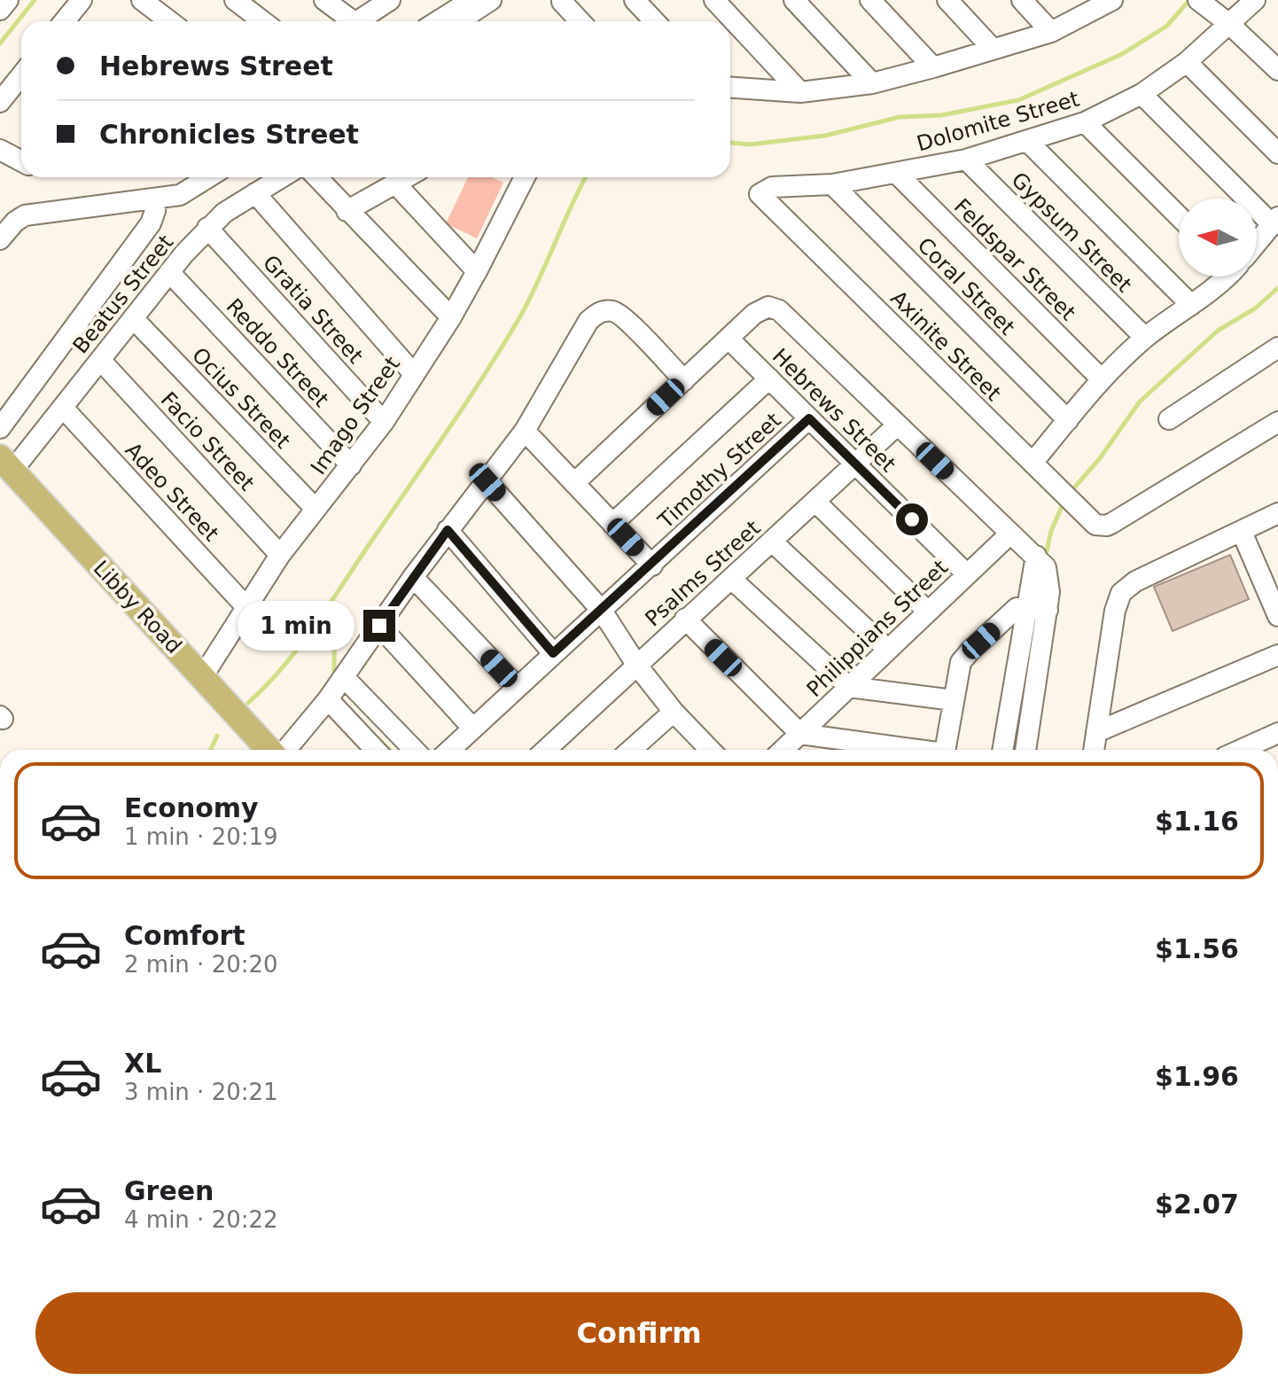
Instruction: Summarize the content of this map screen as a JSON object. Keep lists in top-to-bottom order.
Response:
{
  "streets": {
    "main road": ["Libby Road"],
    "street": [
      "Dolomite Street",
      "Gypsum Street",
      "Feldspar Street",
      "Coral Street",
      "Beatus Street",
      "Gratia Street",
      "Axinite Street",
      "Reddo Street",
      "Ocius Street",
      "Hebrews Street",
      "Imago Street",
      "Facio Street",
      "Timothy Street",
      "Adeo Street",
      "Psalms Street",
      "Philippians Street"
    ]
  },
  "crossings": [
    ["Dolomite Street", "Gypsum Street"],
    ["Dolomite Street", "Feldspar Street"],
    ["Dolomite Street", "Coral Street"],
    ["Dolomite Street", "Axinite Street"],
    ["Beatus Street", "Gratia Street"],
    ["Beatus Street", "Reddo Street"],
    ["Beatus Street", "Ocius Street"],
    ["Beatus Street", "Facio Street"],
    ["Beatus Street", "Adeo Street"],
    ["Beatus Street", "Libby Road"],
    ["Gratia Street", "Imago Street"],
    ["Reddo Street", "Imago Street"],
    ["Ocius Street", "Imago Street"],
    ["Hebrews Street", "Timothy Street"],
    ["Hebrews Street", "Psalms Street"],
    ["Hebrews Street", "Philippians Street"],
    ["Imago Street", "Facio Street"],
    ["Imago Street", "Adeo Street"],
    ["Imago Street", "Libby Road"]
  ],
  "north": "left",
  "page": {
    "banner": ["Hebrews Street", "Chronicles Street"],
    "bubble": "1 min",
    "list": [
      {
        "name": "Economy",
        "note": "1 min · 20:19",
        "value": "$1.16"
      },
      {
        "name": "Comfort",
        "note": "2 min · 20:20",
        "value": "$1.56"
      },
      {
        "name": "XL",
        "note": "3 min · 20:21",
        "value": "$1.96"
      },
      {
        "name": "Green",
        "note": "4 min · 20:22",
        "value": "$2.07"
      }
    ],
    "buttons": "Confirm"
  }
}
